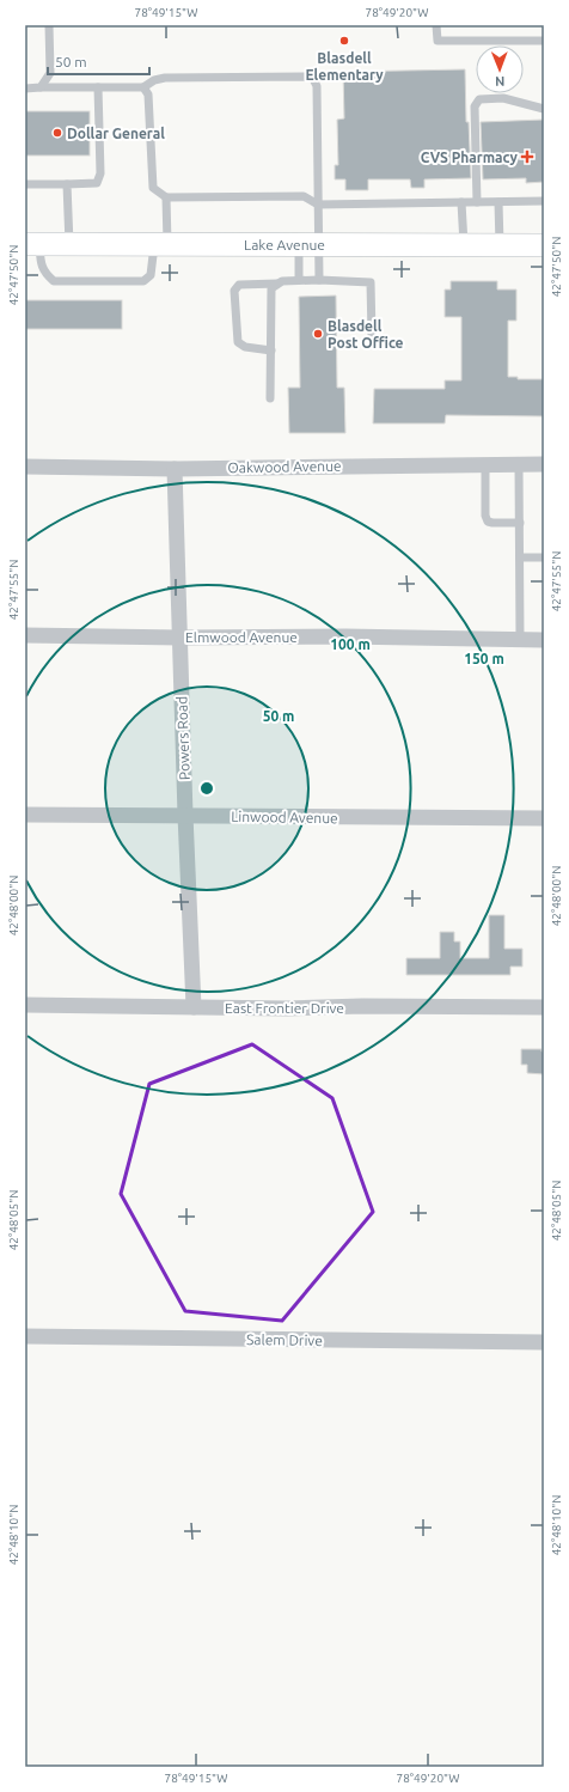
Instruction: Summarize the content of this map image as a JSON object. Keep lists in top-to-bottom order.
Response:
{
  "streets": {
    "street": [
      "Lake Avenue",
      "Oakwood Avenue",
      "Elmwood Avenue",
      "Powers Road",
      "Linwood Avenue",
      "East Frontier Drive",
      "Salem Drive"
    ]
  },
  "crossings": [
    ["Oakwood Avenue", "Powers Road"],
    ["Elmwood Avenue", "Powers Road"],
    ["Powers Road", "Linwood Avenue"],
    ["Powers Road", "East Frontier Drive"]
  ],
  "places": {
    "other": ["Blasdell Elementary", "Dollar General", "Blasdell Post Office"],
    "health": ["CVS Pharmacy"]
  },
  "scale_bar": "50 m",
  "north": "bottom",
  "coordinates": [
    "78°49'15\"W",
    "78°49'20\"W",
    "42°47'50\"N",
    "42°47'55\"N",
    "42°48'00\"N",
    "42°48'05\"N",
    "42°48'10\"N"
  ],
  "rings": ["100 m", "150 m", "50 m"]
}
